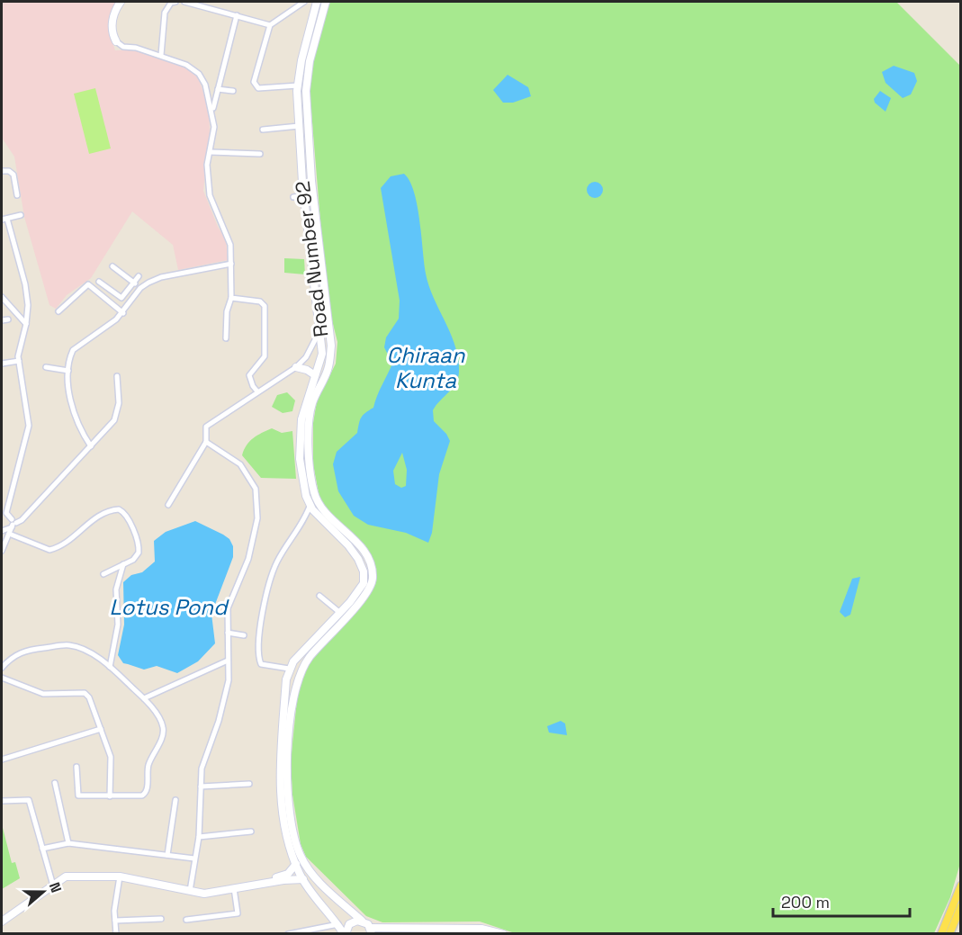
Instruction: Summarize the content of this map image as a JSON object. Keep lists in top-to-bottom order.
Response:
{
  "streets": {
    "main road": ["Road Number 92"]
  },
  "water": ["Chiraan Kunta", "Lotus Pond"],
  "scale_bar": "200 m",
  "north": "right"
}
